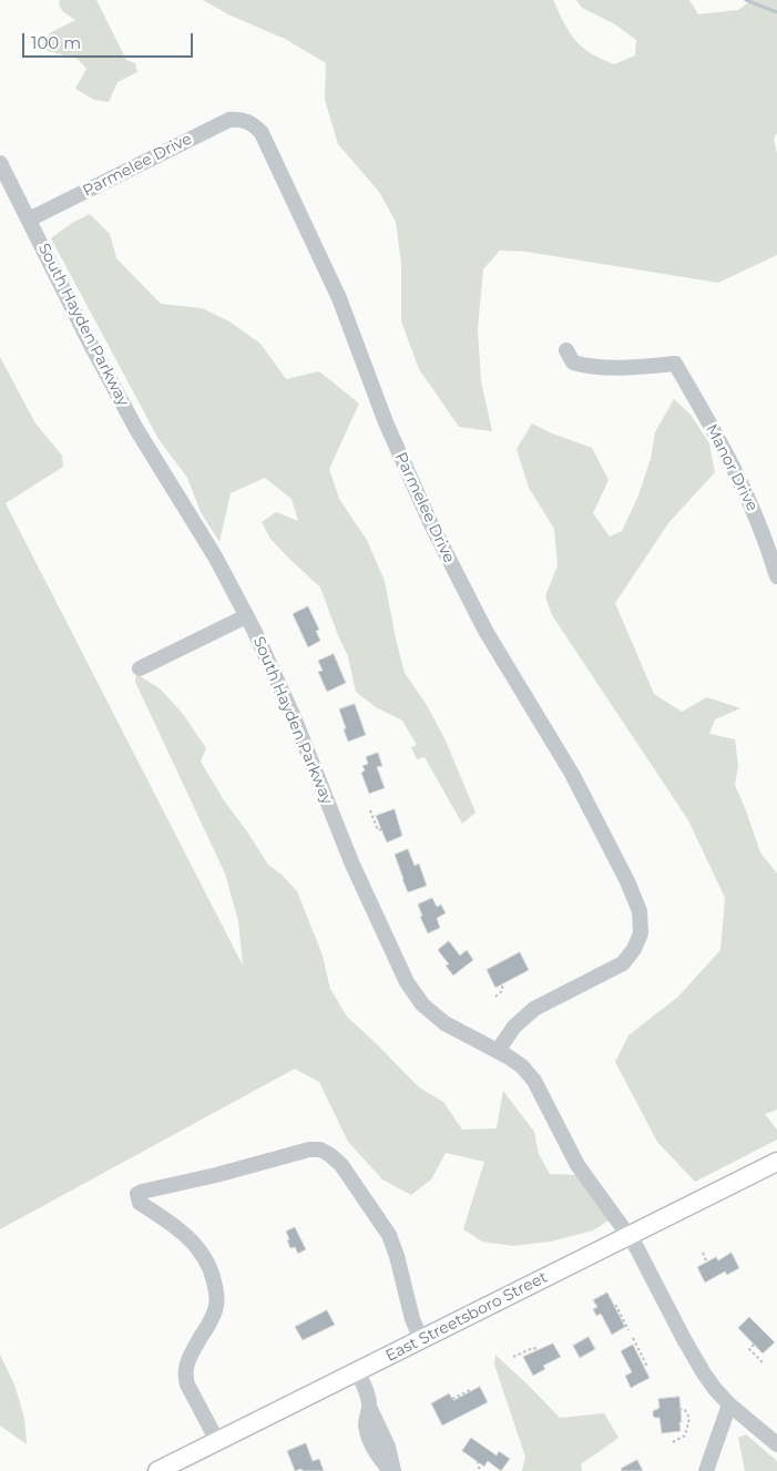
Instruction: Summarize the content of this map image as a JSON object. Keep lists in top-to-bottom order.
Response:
{
  "streets": {
    "main road": ["East Streetsboro Street"],
    "street": ["Parmelee Drive", "South Hayden Parkway", "Manor Drive"]
  },
  "crossings": [
    ["Parmelee Drive", "South Hayden Parkway"],
    ["South Hayden Parkway", "East Streetsboro Street"]
  ],
  "scale_bar": "100 m"
}
